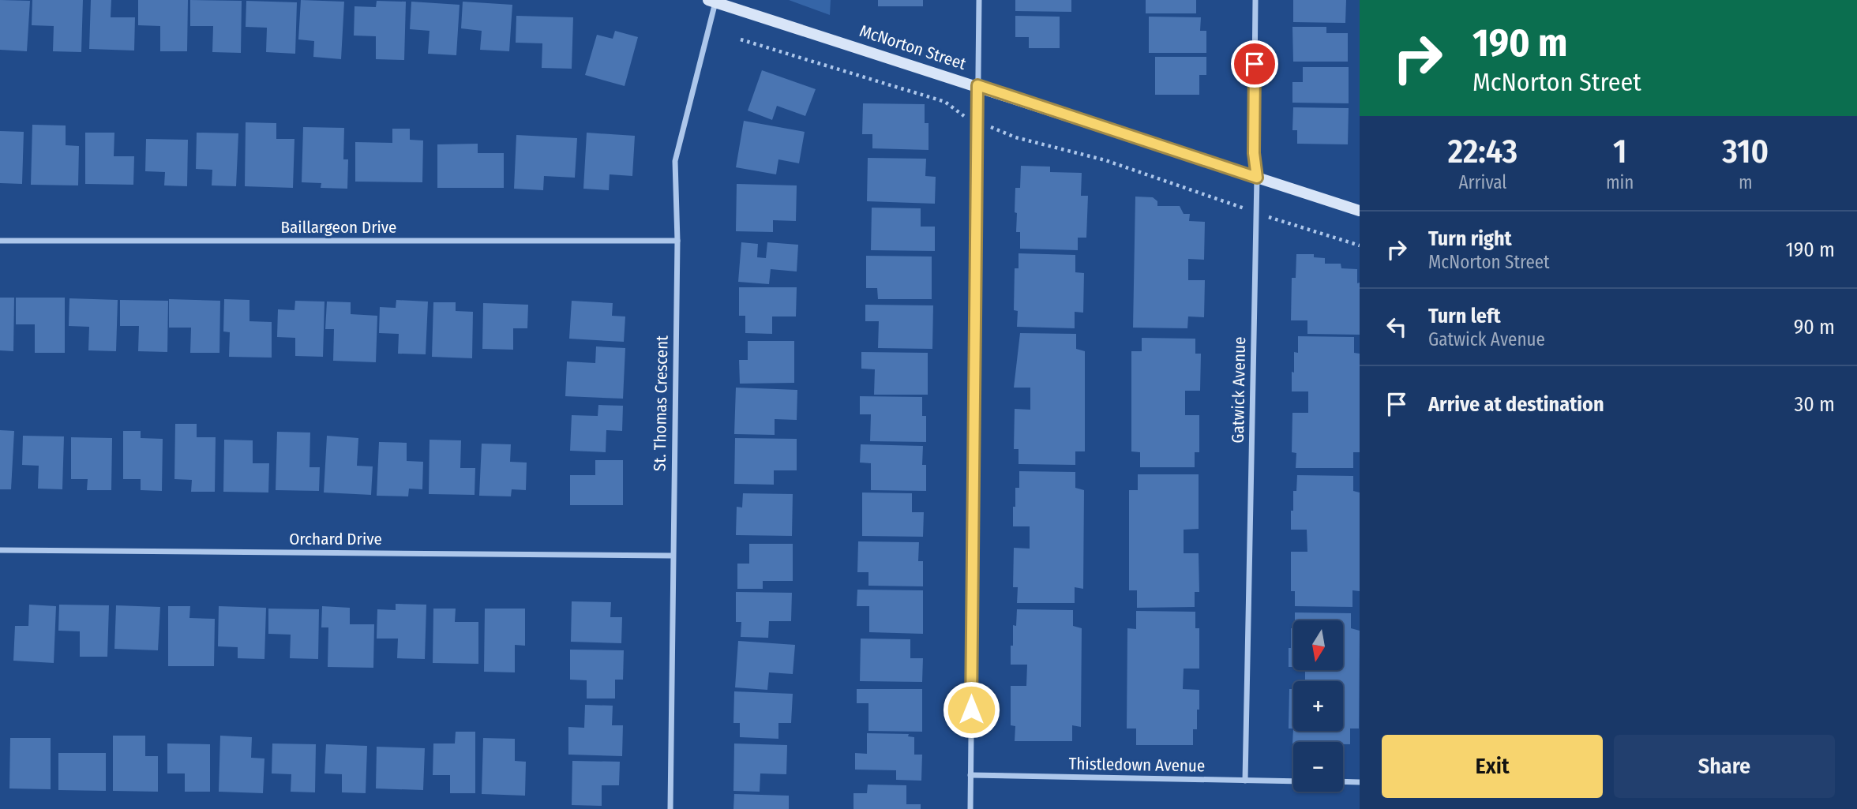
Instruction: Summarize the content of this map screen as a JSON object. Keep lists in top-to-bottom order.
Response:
{
  "streets": {
    "street": [
      "McNorton Street",
      "Baillargeon Drive",
      "Gatwick Avenue",
      "St. Thomas Crescent",
      "Orchard Drive",
      "Thistledown Avenue"
    ]
  },
  "crossings": [
    ["McNorton Street", "Gatwick Avenue"],
    ["McNorton Street", "St. Thomas Crescent"],
    ["Baillargeon Drive", "St. Thomas Crescent"],
    ["Gatwick Avenue", "Thistledown Avenue"],
    ["St. Thomas Crescent", "Orchard Drive"]
  ],
  "north": "bottom",
  "page": {
    "turn": ["190 m", "McNorton Street"],
    "eta": [
      "22:43",
      "Arrival",
      "1",
      "min",
      "310",
      "m"
    ],
    "list": [
      {
        "name": "Turn right",
        "note": "McNorton Street",
        "value": "190 m"
      },
      {
        "name": "Turn left",
        "note": "Gatwick Avenue",
        "value": "90 m"
      },
      {
        "name": "Arrive at destination",
        "value": "30 m"
      }
    ],
    "map_buttons": ["+", "−"],
    "buttons": ["Exit", "Share"]
  }
}
